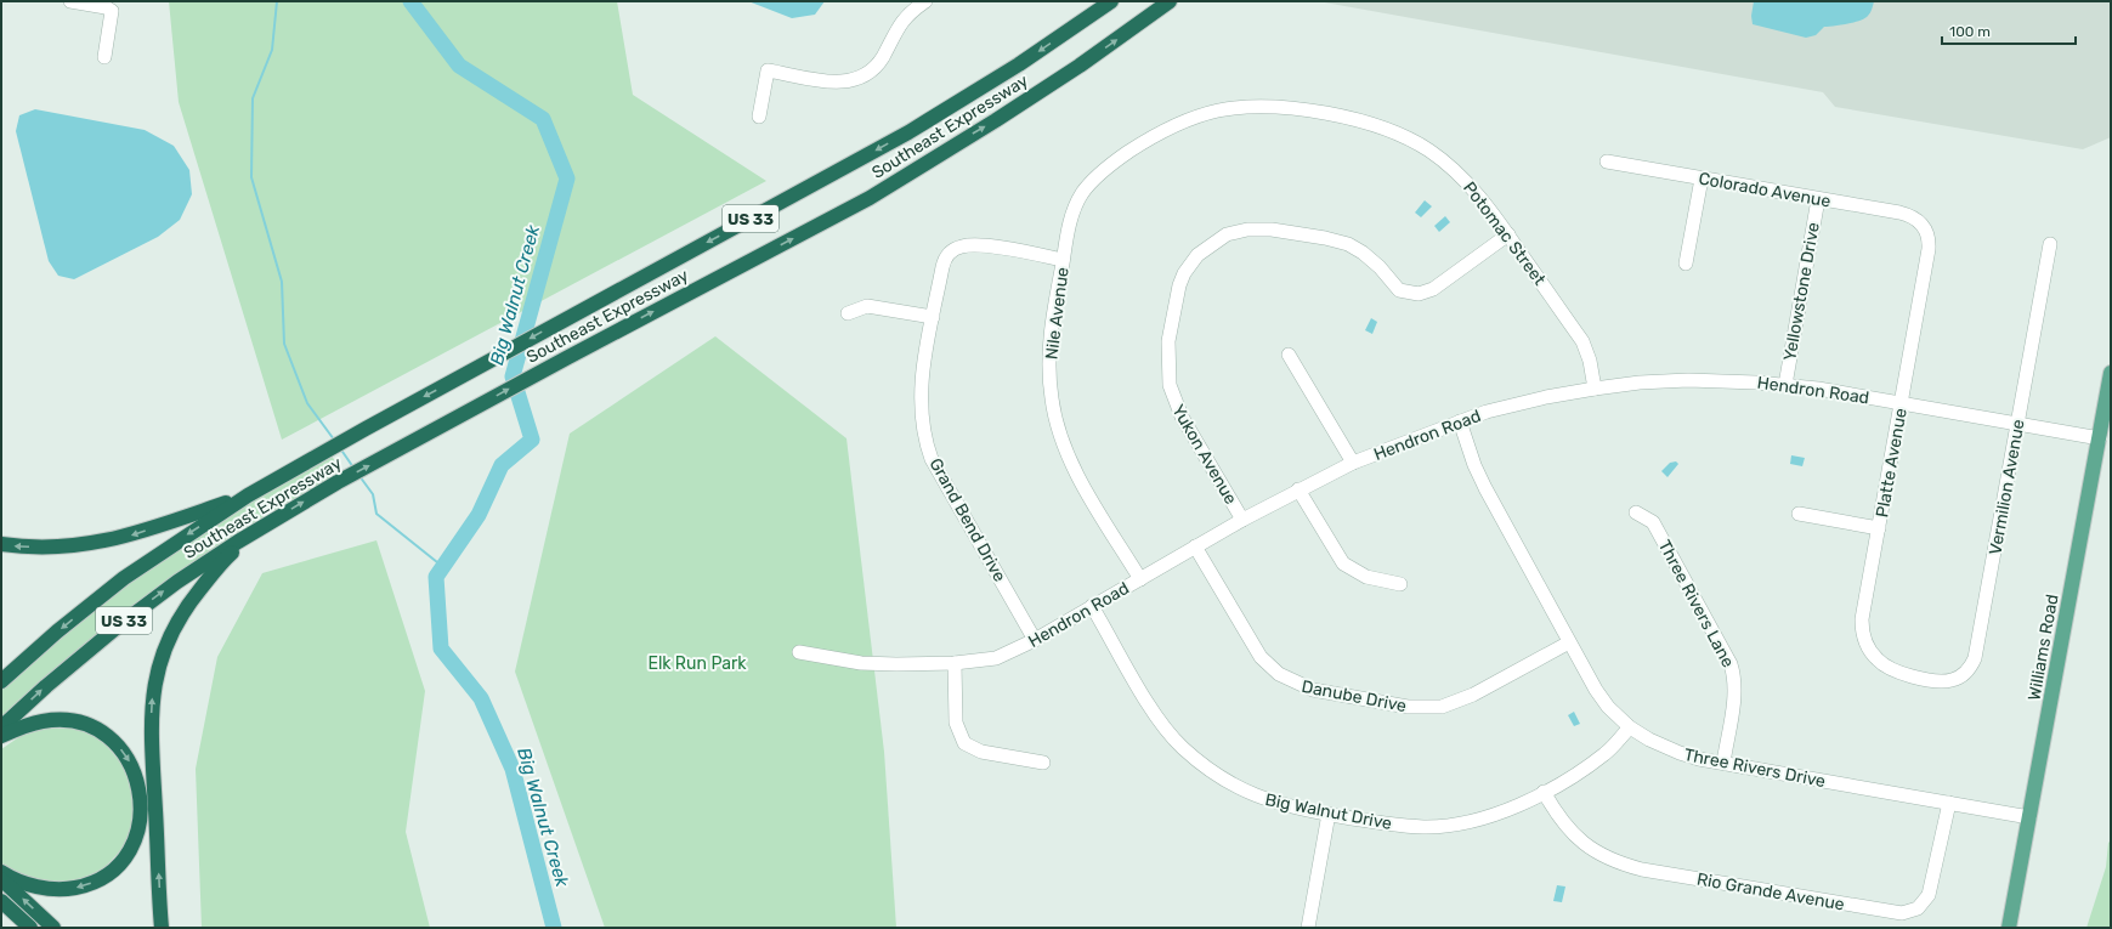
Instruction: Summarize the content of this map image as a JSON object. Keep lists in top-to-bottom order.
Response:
{
  "streets": {
    "highway": ["Southeast Expressway", "US 33"],
    "main road": ["Williams Road"],
    "street": [
      "Colorado Avenue",
      "Potomac Street",
      "Yellowstone Drive",
      "Nile Avenue",
      "Hendron Road",
      "Yukon Avenue",
      "Platte Avenue",
      "Vermilion Avenue",
      "Grand Bend Drive",
      "Three Rivers Lane",
      "Danube Drive",
      "Three Rivers Drive",
      "Big Walnut Drive",
      "Rio Grande Avenue"
    ]
  },
  "crossings": [
    ["Colorado Avenue", "Yellowstone Drive"],
    ["Colorado Avenue", "Platte Avenue"],
    ["Potomac Street", "Nile Avenue"],
    ["Potomac Street", "Hendron Road"],
    ["Potomac Street", "Yukon Avenue"],
    ["Yellowstone Drive", "Hendron Road"],
    ["Nile Avenue", "Hendron Road"],
    ["Nile Avenue", "Grand Bend Drive"],
    ["Hendron Road", "Yukon Avenue"],
    ["Hendron Road", "Platte Avenue"],
    ["Hendron Road", "Vermilion Avenue"],
    ["Hendron Road", "Grand Bend Drive"],
    ["Hendron Road", "Williams Road"],
    ["Hendron Road", "Danube Drive"],
    ["Hendron Road", "Three Rivers Drive"],
    ["Hendron Road", "Big Walnut Drive"],
    ["Platte Avenue", "Vermilion Avenue"],
    ["Three Rivers Lane", "Three Rivers Drive"],
    ["Williams Road", "Three Rivers Drive"],
    ["Danube Drive", "Three Rivers Drive"],
    ["Three Rivers Drive", "Big Walnut Drive"],
    ["Three Rivers Drive", "Rio Grande Avenue"],
    ["Big Walnut Drive", "Rio Grande Avenue"]
  ],
  "water": ["Big Walnut Creek"],
  "parks": ["Elk Run Park"],
  "scale_bar": "100 m"
}
